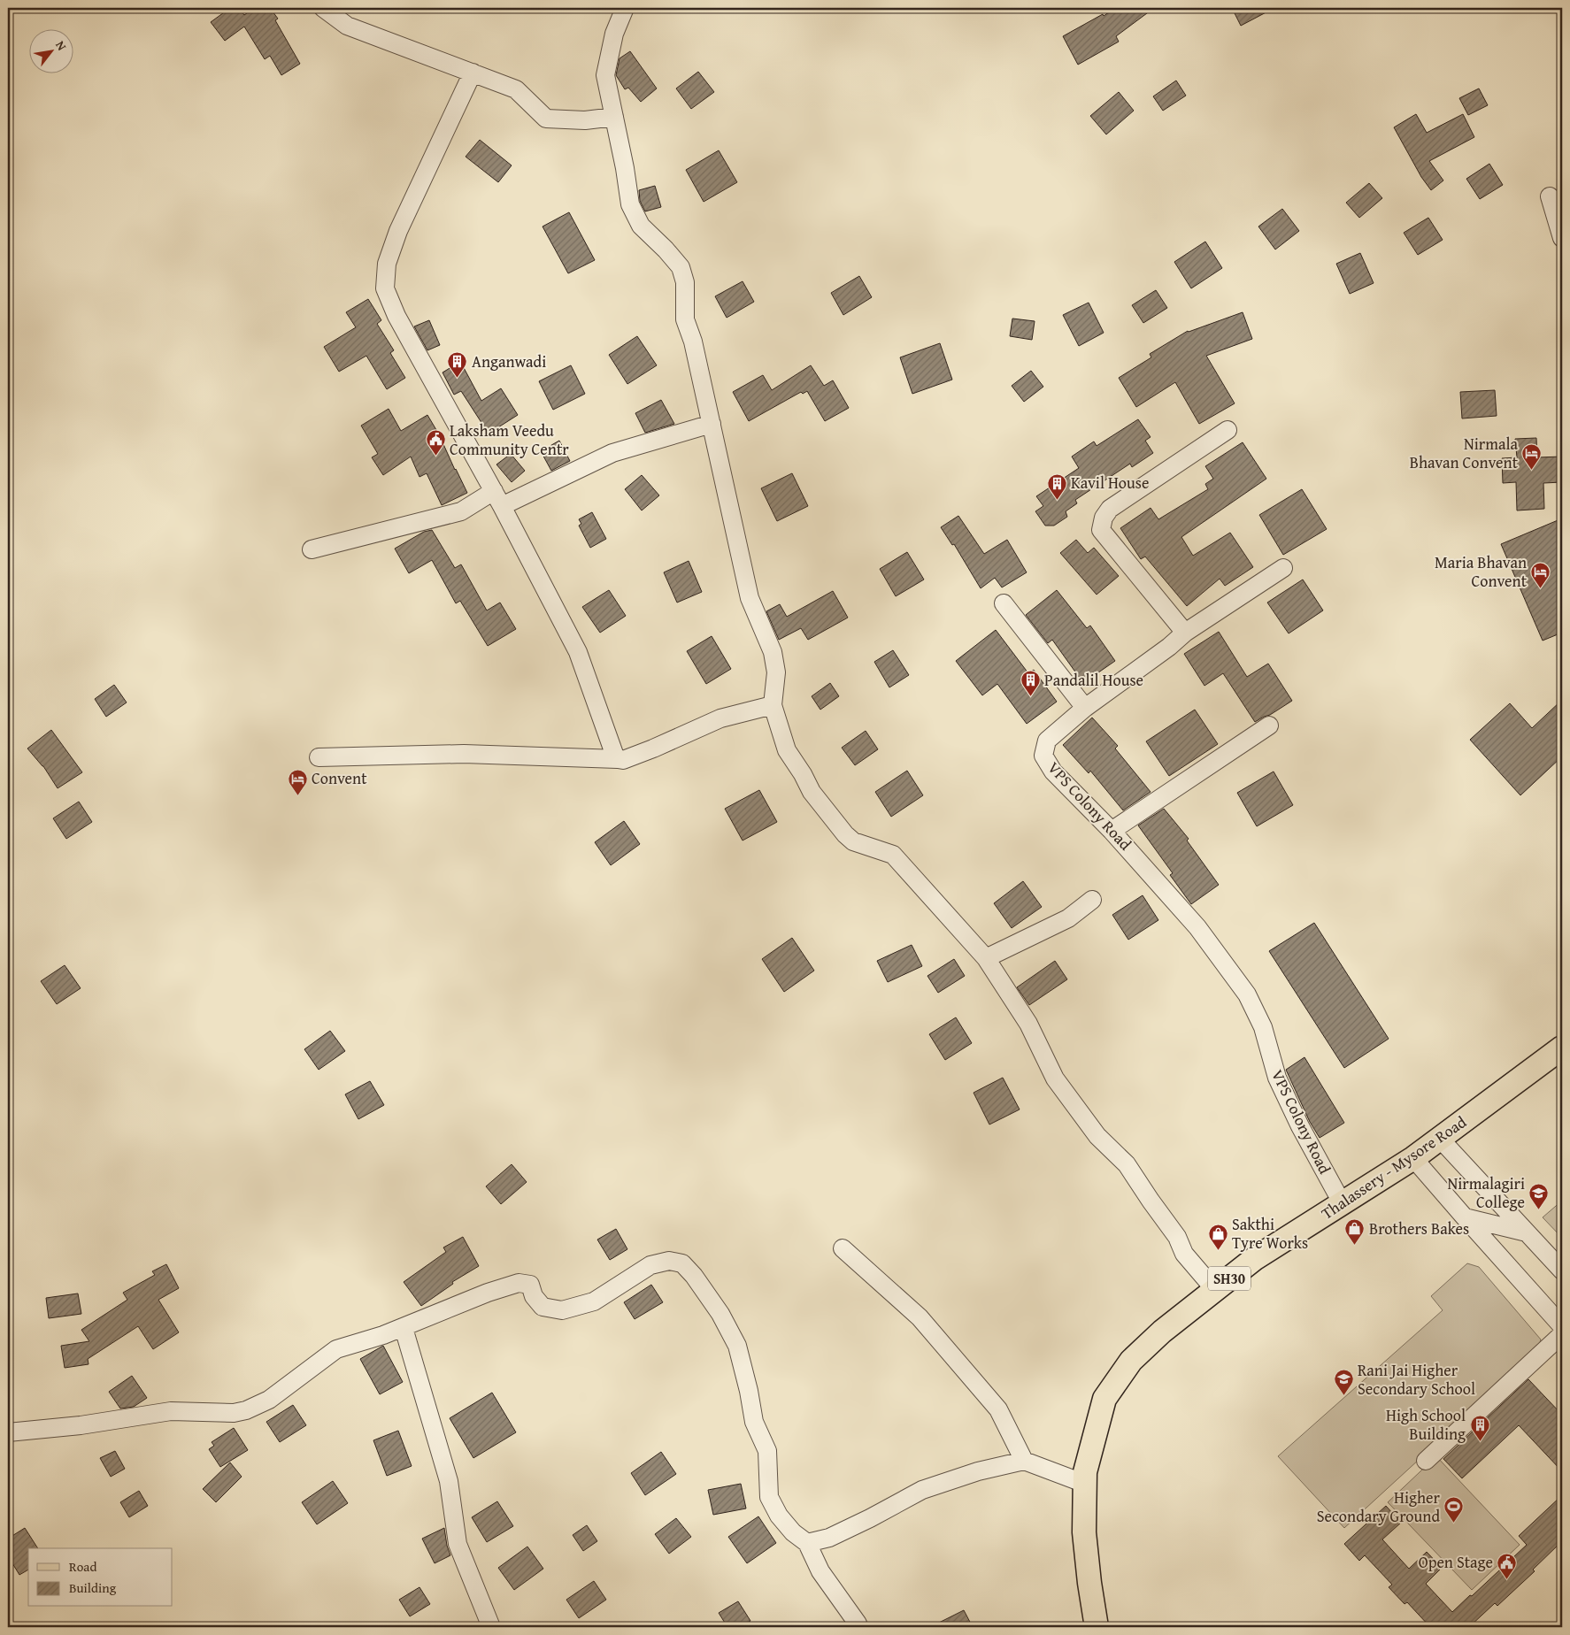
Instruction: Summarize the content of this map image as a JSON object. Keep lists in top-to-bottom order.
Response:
{
  "streets": {
    "main road": ["Thalassery - Mysore Road", "SH30"],
    "street": ["VPS Colony Road"]
  },
  "crossings": [
    ["VPS Colony Road", "Thalassery - Mysore Road"]
  ],
  "places": {
    "building": [
      "Anganwadi",
      "Kavil House",
      "Pandalil House",
      "High School Building"
    ],
    "public building": ["Laksham Veedu Community Centr", "Open Stage"],
    "hotel": ["Nirmala Bhavan Convent", "Maria Bhavan Convent", "Convent"],
    "school or university": ["Nirmalagiri College", "Rani Jai Higher Secondary School"],
    "shop": ["Brothers Bakes", "Sakthi Tyre Works"],
    "sports": ["Higher Secondary Ground"]
  },
  "legend": ["Road", "Building"],
  "north": "top right"
}
